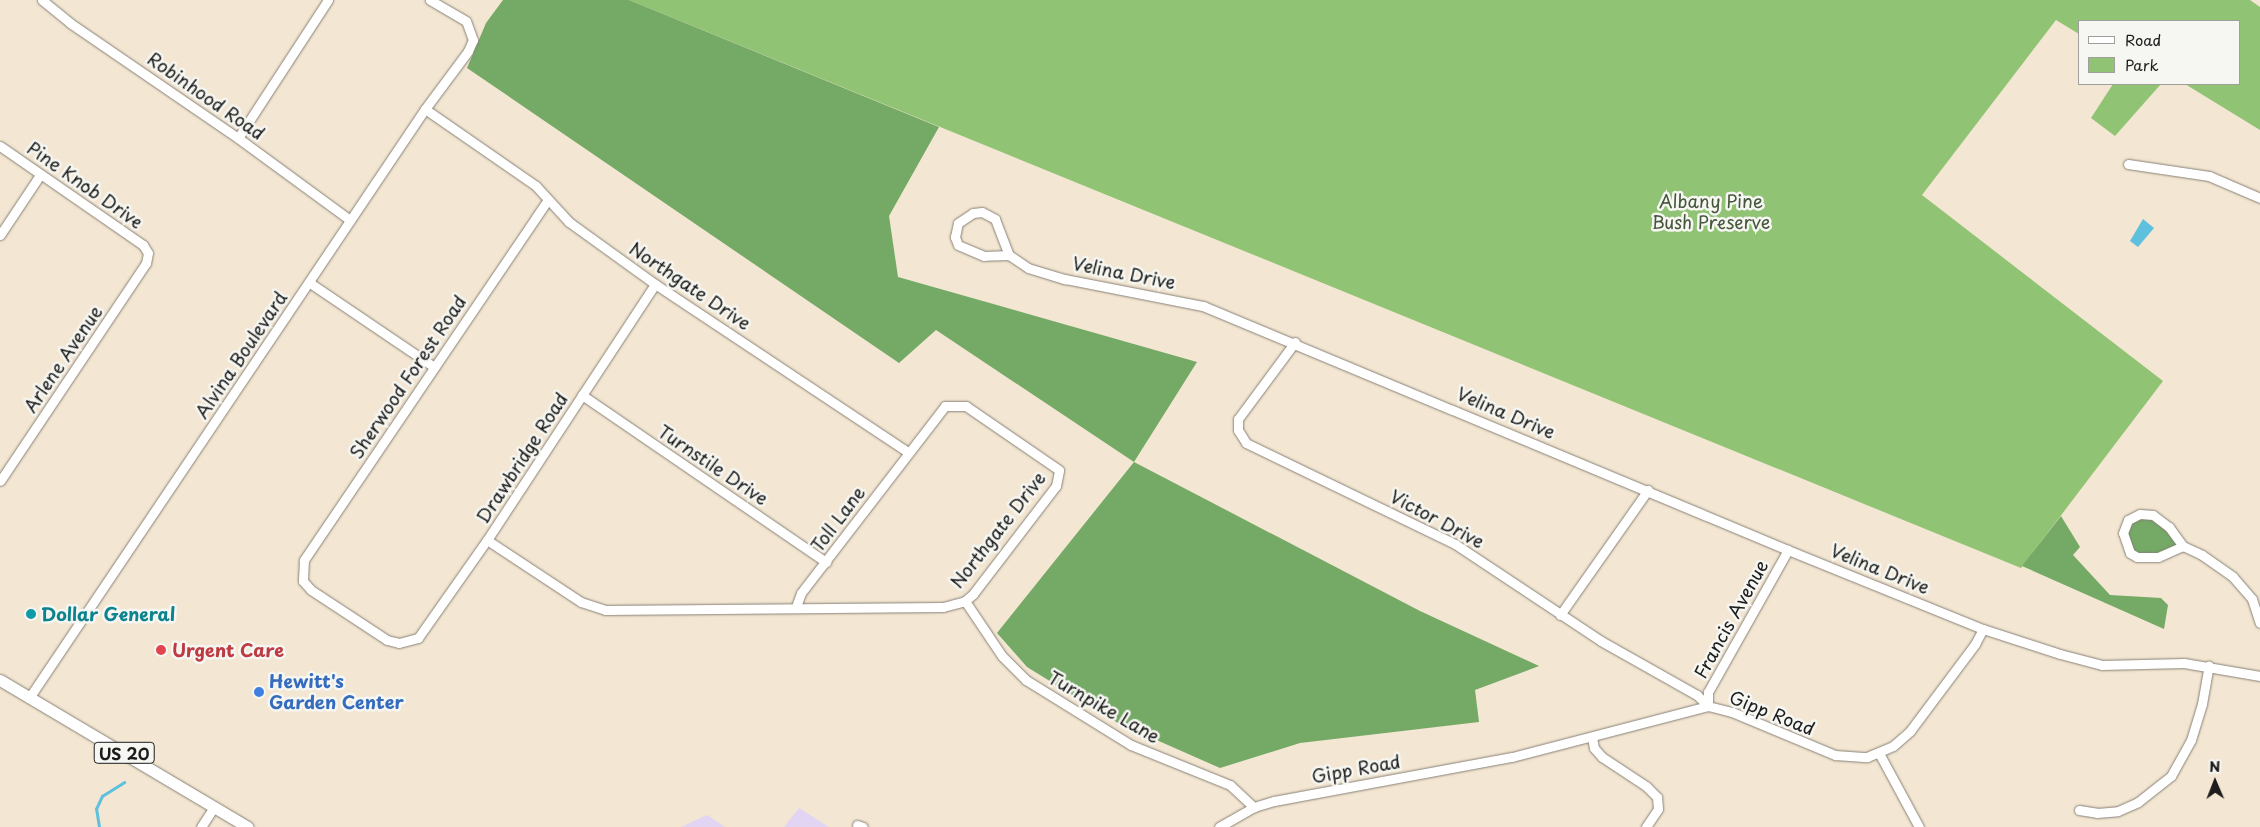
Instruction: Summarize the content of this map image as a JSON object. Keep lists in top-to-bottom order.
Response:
{
  "streets": {
    "main road": ["US 20"],
    "street": [
      "Robinhood Road",
      "Pine Knob Drive",
      "Velina Drive",
      "Northgate Drive",
      "Alvina Boulevard",
      "Arlene Avenue",
      "Sherwood Forest Road",
      "Drawbridge Road",
      "Turnstile Drive",
      "Toll Lane",
      "Victor Drive",
      "Francis Avenue",
      "Turnpike Lane",
      "Gipp Road"
    ]
  },
  "crossings": [
    ["Robinhood Road", "Alvina Boulevard"],
    ["Pine Knob Drive", "Arlene Avenue"],
    ["Velina Drive", "Victor Drive"],
    ["Velina Drive", "Francis Avenue"],
    ["Velina Drive", "Gipp Road"],
    ["Northgate Drive", "Alvina Boulevard"],
    ["Northgate Drive", "Sherwood Forest Road"],
    ["Northgate Drive", "Drawbridge Road"],
    ["Northgate Drive", "Toll Lane"],
    ["Northgate Drive", "Turnpike Lane"],
    ["Alvina Boulevard", "US 20"],
    ["Sherwood Forest Road", "Drawbridge Road"],
    ["Drawbridge Road", "Turnstile Drive"],
    ["Turnstile Drive", "Toll Lane"],
    ["Victor Drive", "Francis Avenue"],
    ["Victor Drive", "Gipp Road"],
    ["Francis Avenue", "Gipp Road"],
    ["Turnpike Lane", "Gipp Road"]
  ],
  "parks": ["Albany Pine Bush Preserve"],
  "places": ["Dollar General", "Urgent Care", "Hewitt's Garden Center"],
  "legend": ["Road", "Park"],
  "north": "top"
}
